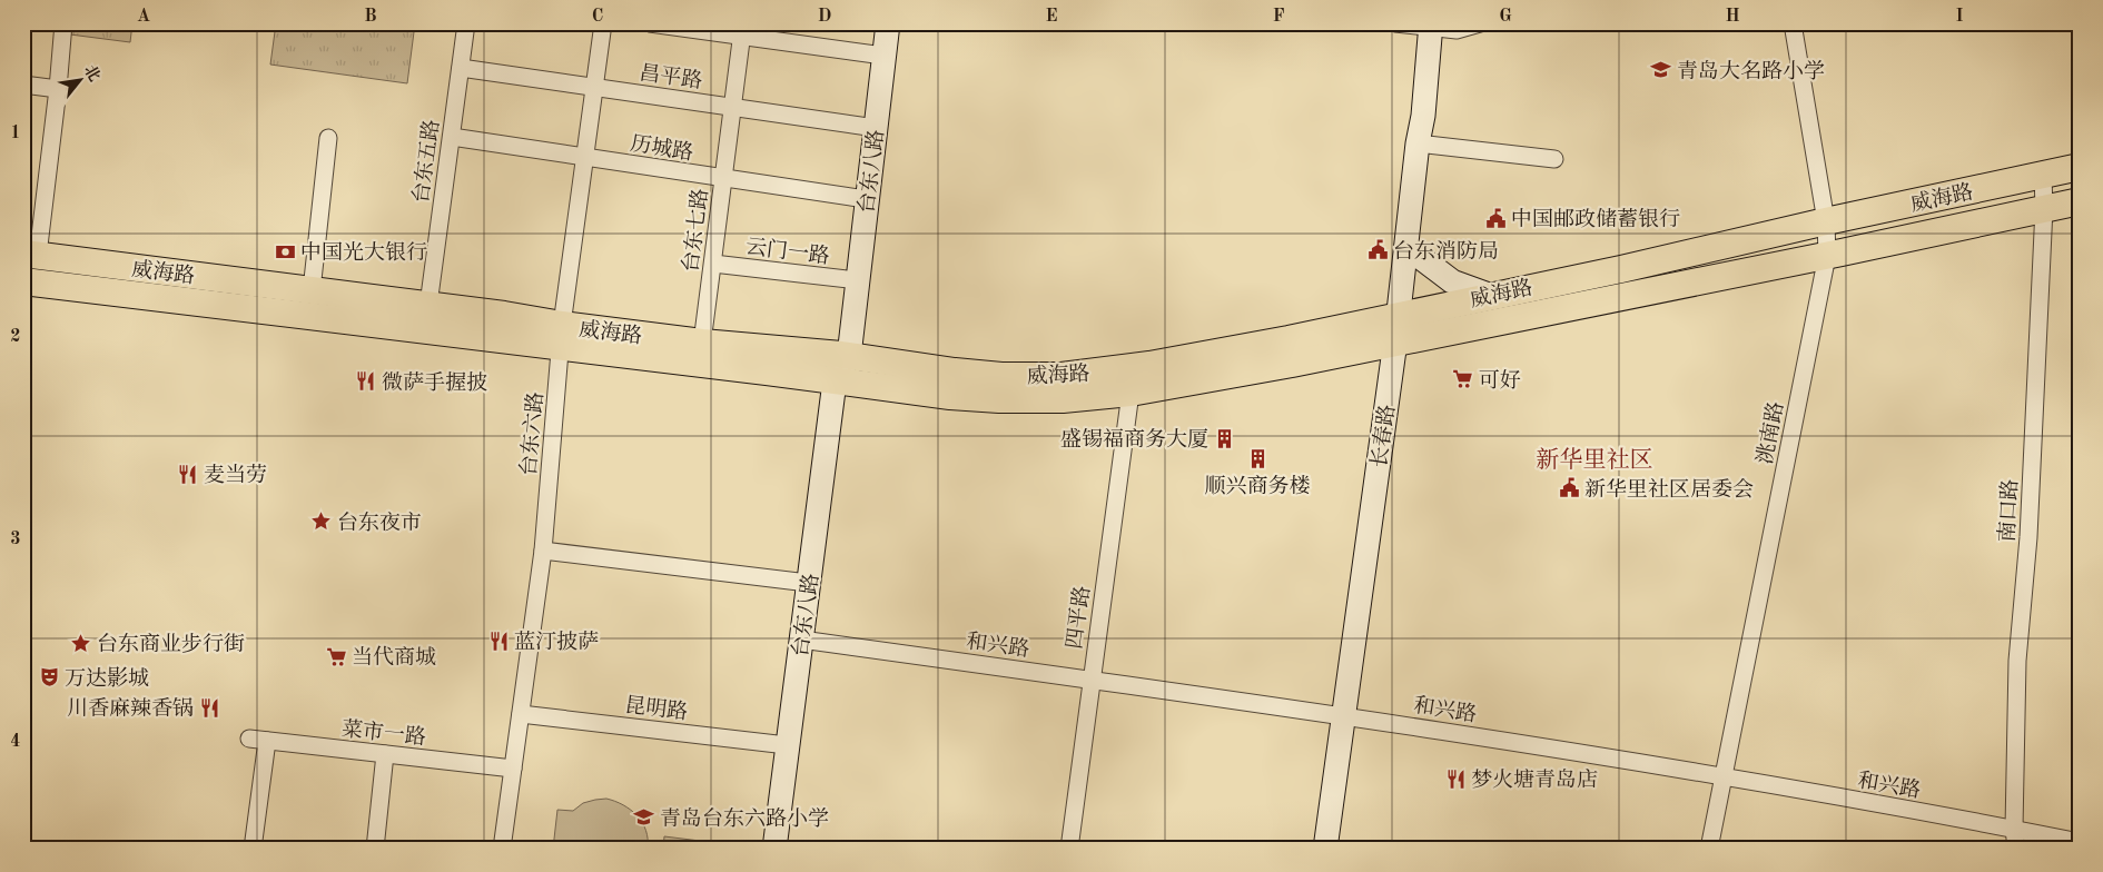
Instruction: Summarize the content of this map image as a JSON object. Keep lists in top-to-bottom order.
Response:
{
  "streets": {
    "main road": ["台东八路", "威海路", "长春路"],
    "street": [
      "昌平路",
      "历城路",
      "台东五路",
      "台东七路",
      "云门一路",
      "洮南路",
      "台东六路",
      "南口路",
      "四平路",
      "和兴路",
      "昆明路",
      "菜市一路"
    ]
  },
  "crossings": [
    ["昌平路", "台东五路"],
    ["昌平路", "台东八路"],
    ["昌平路", "台东七路"],
    ["昌平路", "台东六路"],
    ["历城路", "台东五路"],
    ["历城路", "台东八路"],
    ["历城路", "台东七路"],
    ["历城路", "台东六路"],
    ["台东五路", "威海路"],
    ["台东八路", "威海路"],
    ["台东八路", "云门一路"],
    ["台东八路", "和兴路"],
    ["台东八路", "昆明路"],
    ["威海路", "台东七路"],
    ["威海路", "洮南路"],
    ["威海路", "台东六路"],
    ["威海路", "长春路"],
    ["威海路", "南口路"],
    ["威海路", "四平路"],
    ["台东七路", "云门一路"],
    ["洮南路", "和兴路"],
    ["台东六路", "昆明路"],
    ["台东六路", "菜市一路"],
    ["长春路", "和兴路"],
    ["南口路", "和兴路"],
    ["四平路", "和兴路"]
  ],
  "districts": ["新华里社区"],
  "places": {
    "school or university": ["青岛大名路小学", "青岛台东六路小学"],
    "public building": ["中国邮政储蓄银行", "台东消防局", "新华里社区居委会"],
    "bank": ["中国光大银行"],
    "supermarket": ["可好", "当代商城"],
    "restaurant": [
      "微萨手握披",
      "麦当劳",
      "蓝汀披萨",
      "川香麻辣香锅",
      "梦火塘青岛店"
    ],
    "building": ["盛锡福商务大厦", "顺兴商务楼"],
    "place": ["台东夜市", "台东商业步行街"],
    "theatre": ["万达影城"]
  },
  "north": "top right",
  "grid": {
    "columns": [
      "A",
      "B",
      "C",
      "D",
      "E",
      "F",
      "G",
      "H",
      "I"
    ],
    "rows": [
      "1",
      "2",
      "3",
      "4"
    ]
  }
}
